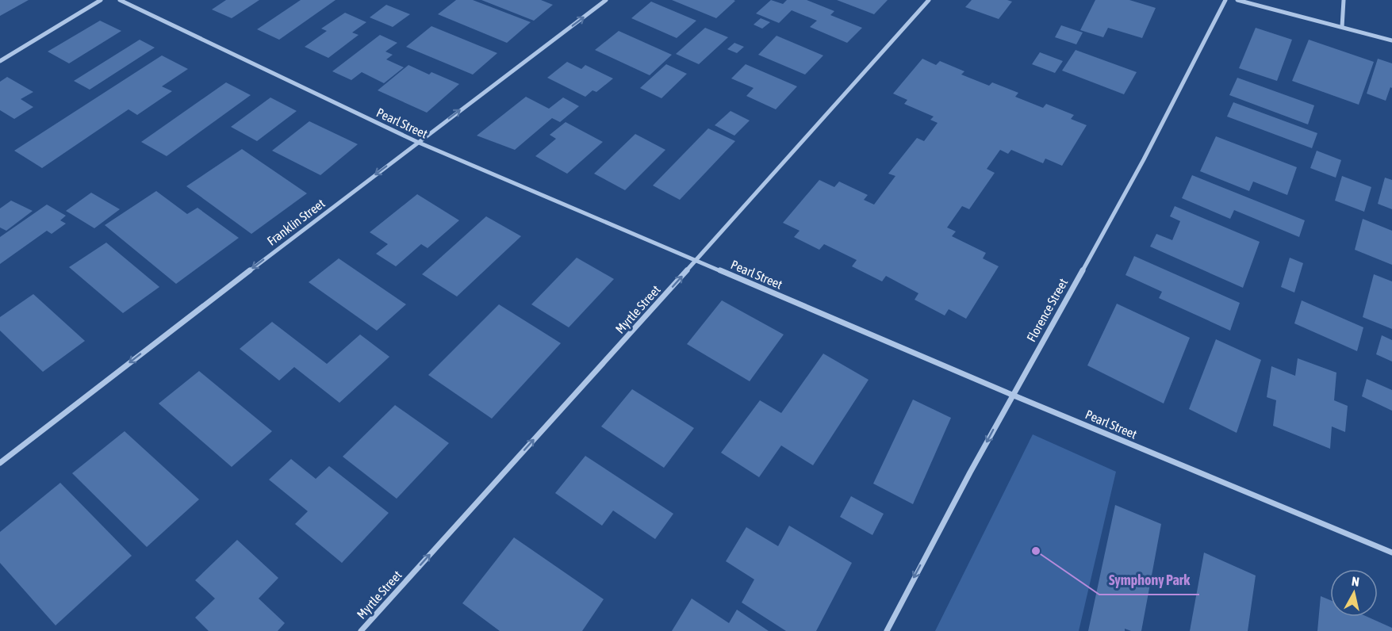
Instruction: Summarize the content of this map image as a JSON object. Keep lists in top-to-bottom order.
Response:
{
  "streets": {
    "street": [
      "Pearl Street",
      "Franklin Street",
      "Myrtle Street",
      "Florence Street"
    ]
  },
  "crossings": [
    ["Pearl Street", "Franklin Street"],
    ["Pearl Street", "Myrtle Street"],
    ["Pearl Street", "Florence Street"]
  ],
  "one_way": ["Myrtle Street", "Florence Street"],
  "places": ["Symphony Park"],
  "north": "top"
}
